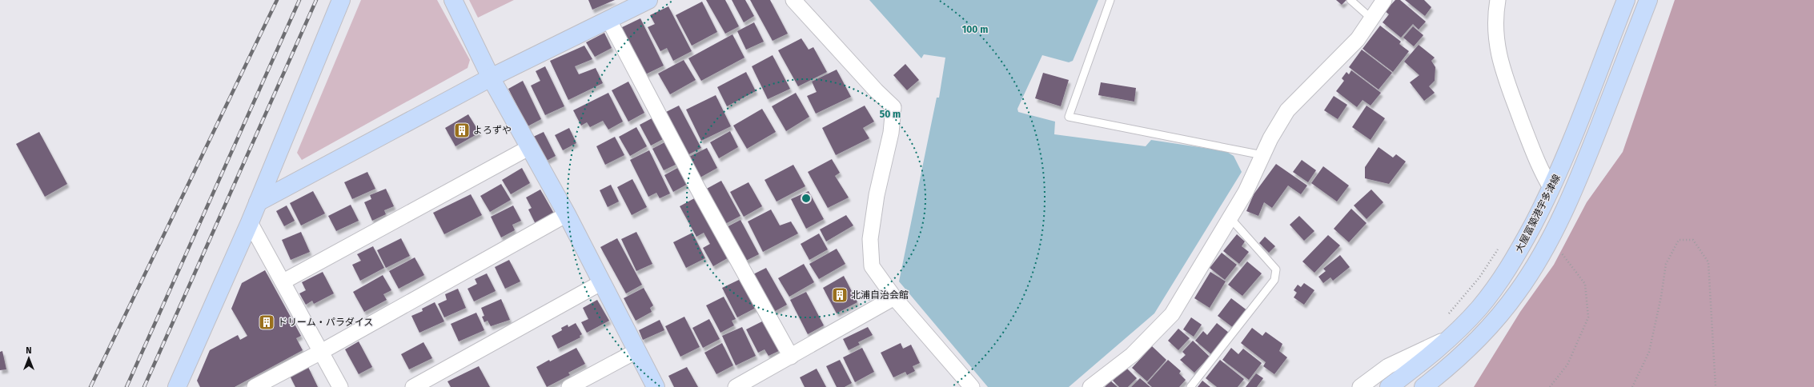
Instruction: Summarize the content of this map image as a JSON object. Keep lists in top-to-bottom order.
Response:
{
  "streets": {
    "street": ["大屋冨築港宇多津線"]
  },
  "places": {
    "building": ["よろずや", "北浦自治会館", "ドリーム・パラダイス"]
  },
  "north": "top",
  "rings": ["100 m", "50 m"]
}
